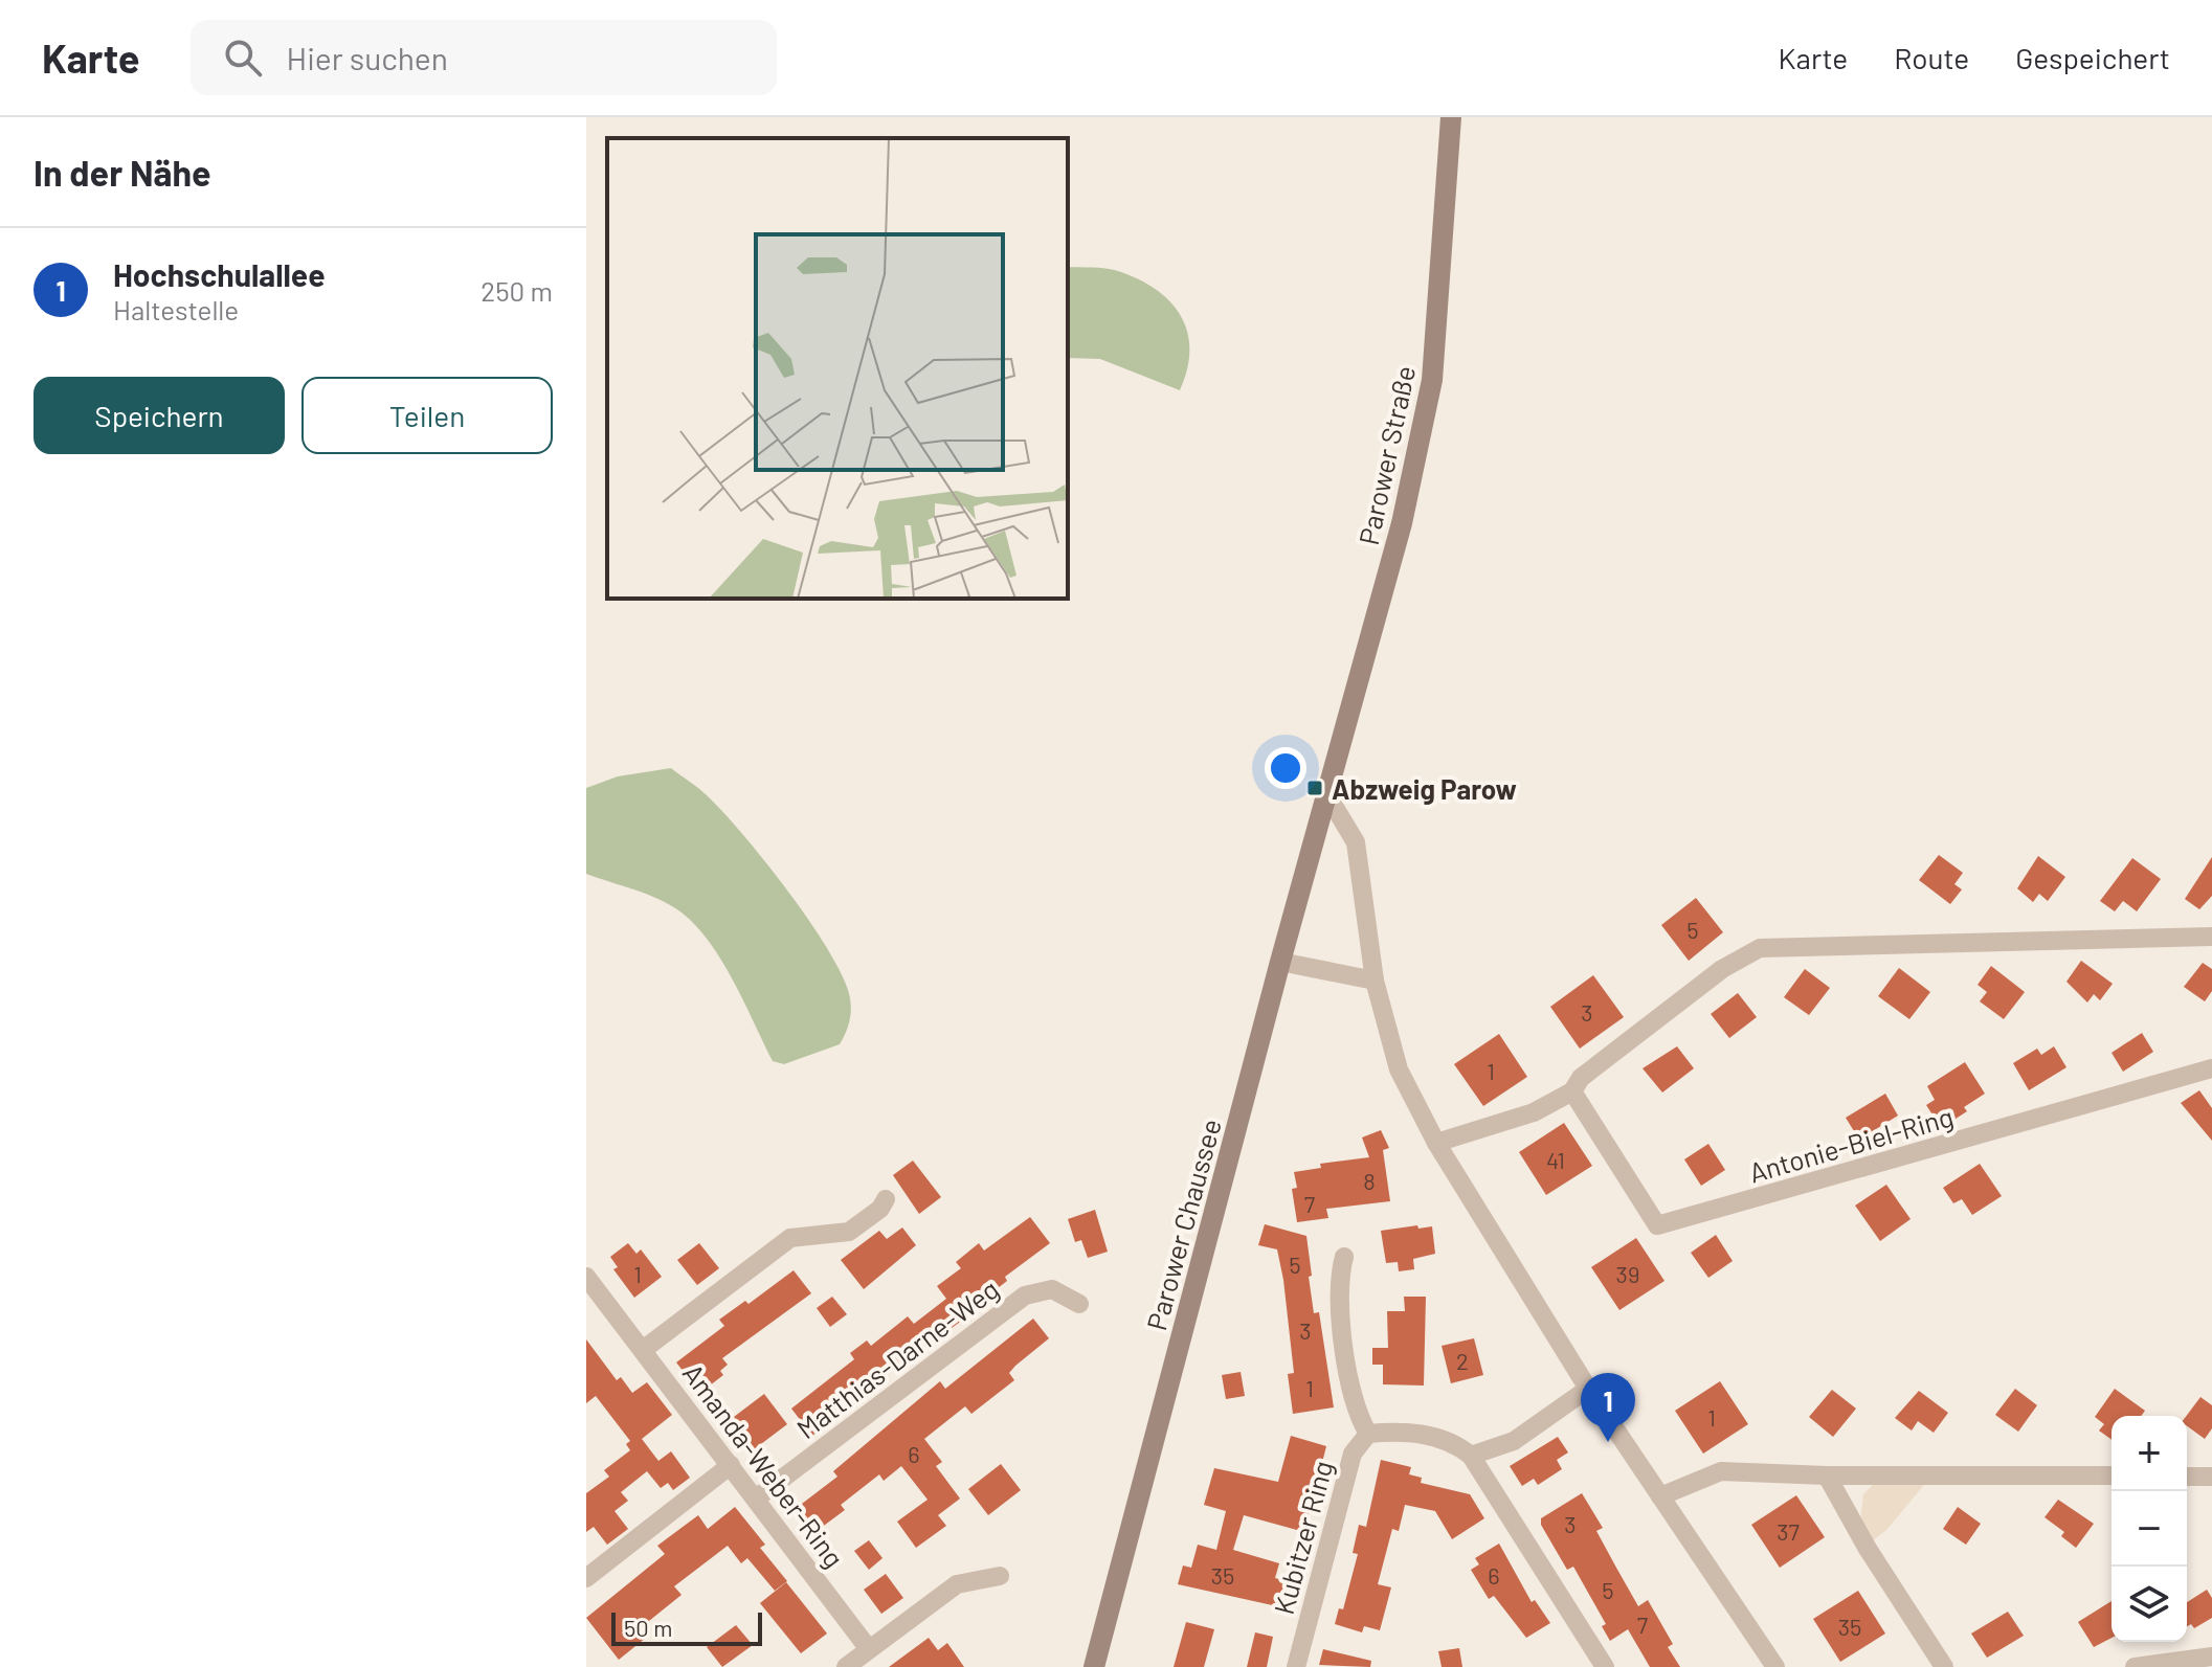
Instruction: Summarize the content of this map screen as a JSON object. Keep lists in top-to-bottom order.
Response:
{
  "streets": {
    "street": [
      "Parower Straße",
      "Antonie-Biel-Ring",
      "Parower Chaussee",
      "Matthias-Darne-Weg",
      "Amanda-Weber-Ring",
      "Kubitzer Ring"
    ]
  },
  "crossings": [
    ["Parower Straße", "Parower Chaussee"],
    ["Matthias-Darne-Weg", "Amanda-Weber-Ring"]
  ],
  "places": {
    "transit": ["Abzweig Parow"]
  },
  "house_numbers": [
    "5",
    "3",
    "1",
    "41",
    "8",
    "7",
    "5",
    "1",
    "39",
    "3",
    "2",
    "1",
    "1",
    "6",
    "3",
    "37",
    "35",
    "6",
    "5",
    "7",
    "35"
  ],
  "scale_bar": "50 m",
  "page": {
    "header": "Karte",
    "search": "Hier suchen",
    "nav": ["Karte", "Route", "Gespeichert"],
    "heading": "In der Nähe",
    "list": [
      {
        "mark": "1",
        "name": "Hochschulallee",
        "note": "Haltestelle",
        "value": "250 m"
      }
    ],
    "buttons": ["Speichern", "Teilen"],
    "pins": "1",
    "map_buttons": ["+", "−"],
    "scale": "50 m"
  }
}
